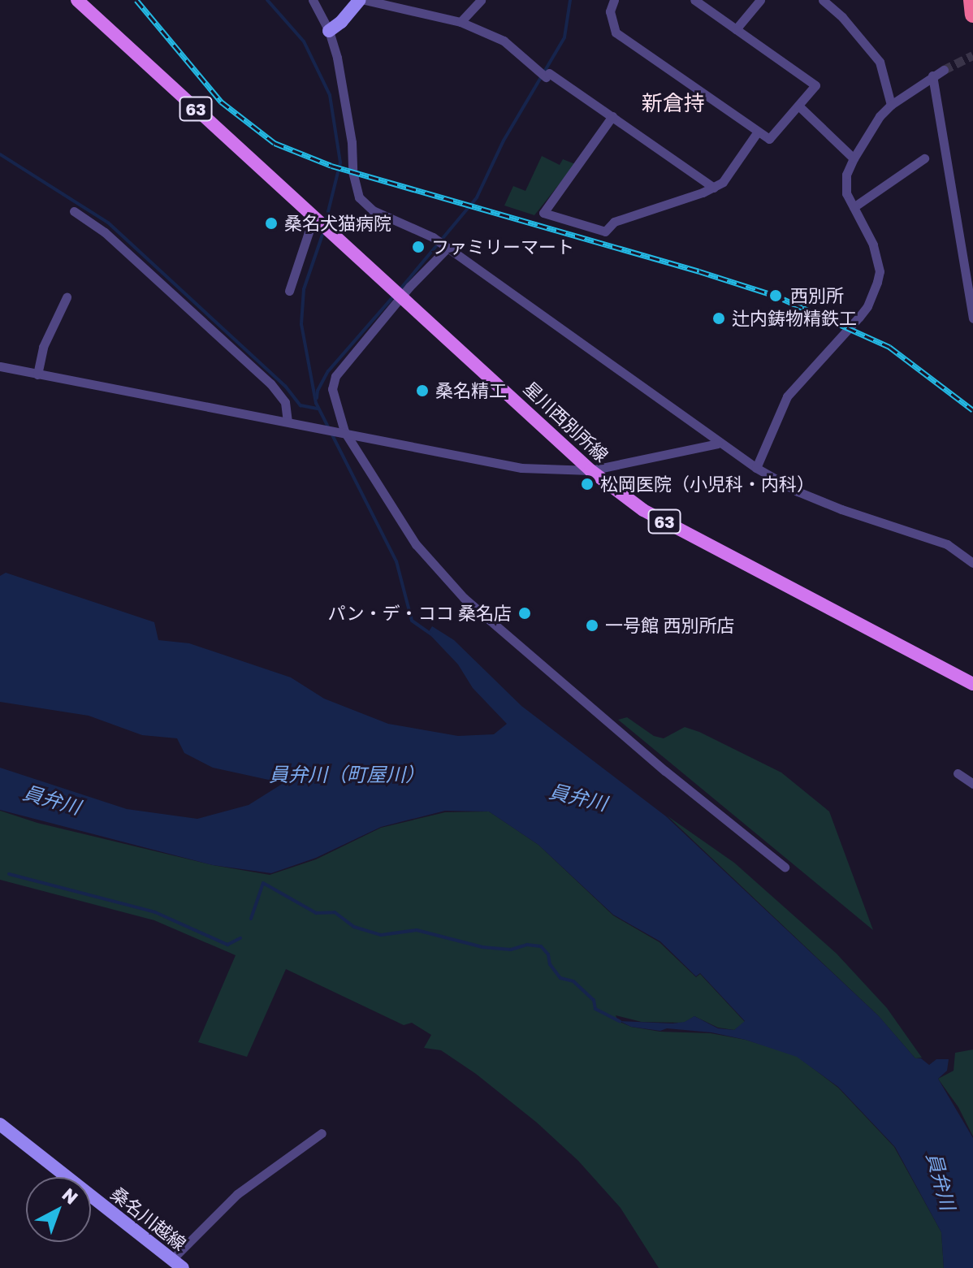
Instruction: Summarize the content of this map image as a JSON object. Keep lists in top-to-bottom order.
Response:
{
  "streets": {
    "main road": ["63", "星川西別所線", "桑名川越線"]
  },
  "districts": ["新倉持"],
  "water": ["員弁川（町屋川）", "員弁川"],
  "places": [
    "桑名犬猫病院",
    "ファミリーマート",
    "西別所",
    "辻内鋳物精鉄工",
    "桑名精工",
    "松岡医院（小児科・内科）",
    "パン・デ・ココ 桑名店",
    "一号館 西別所店"
  ],
  "north": "top right"
}
